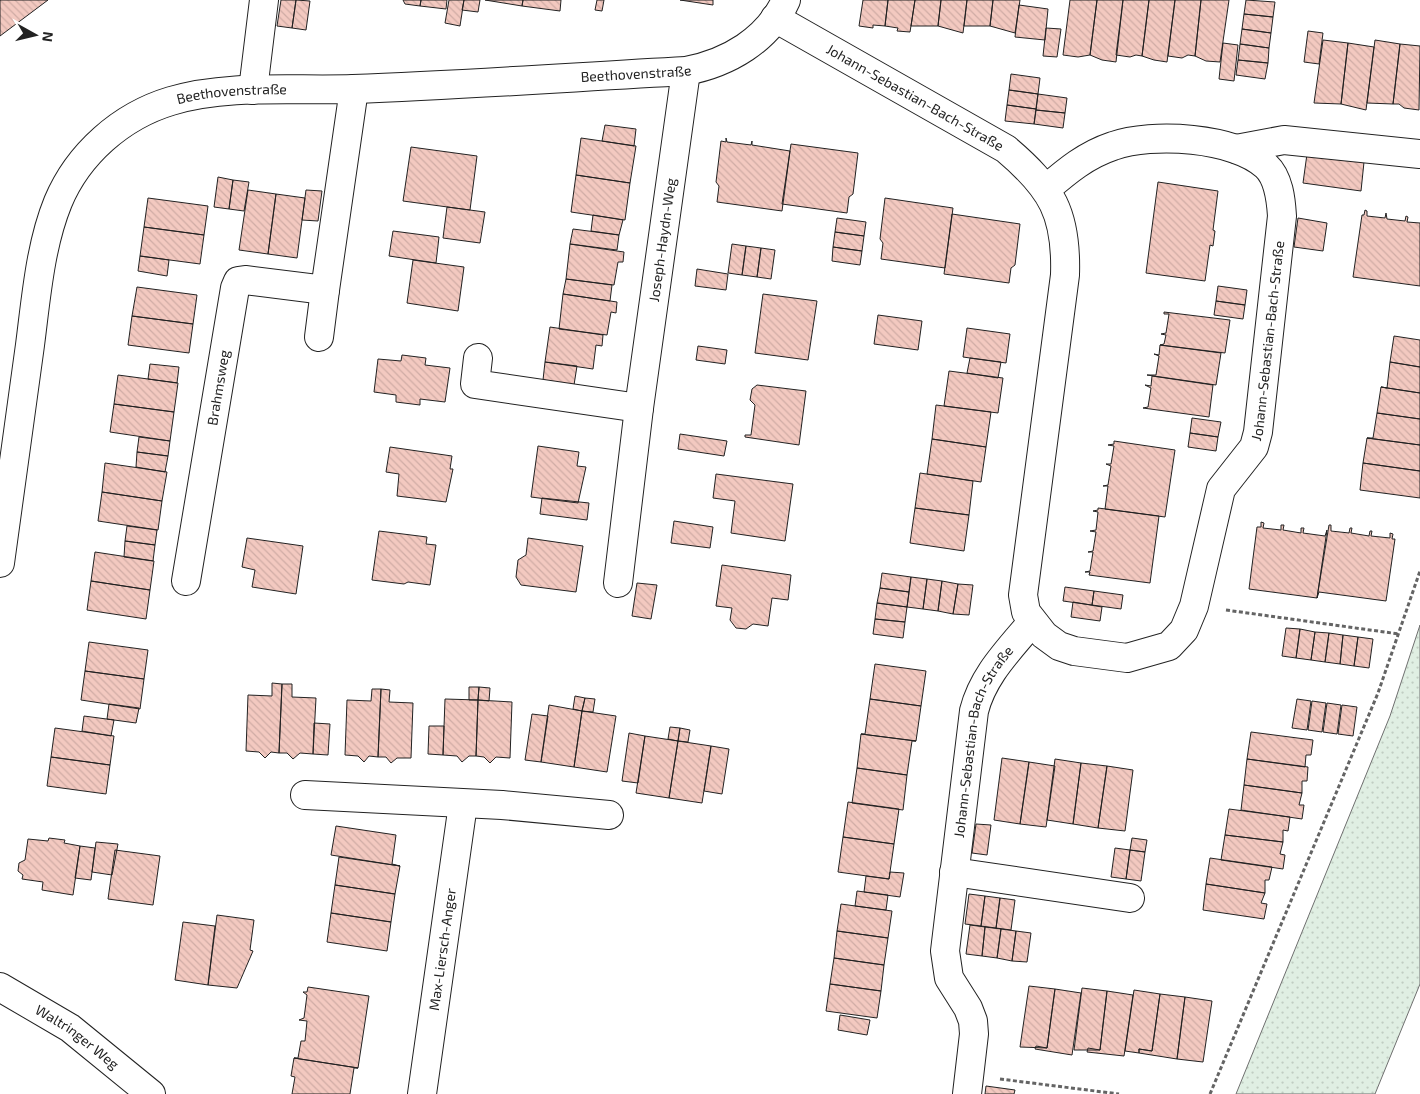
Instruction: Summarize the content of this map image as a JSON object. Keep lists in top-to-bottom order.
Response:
{
  "streets": {
    "street": [
      "Beethovenstraße",
      "Johann-Sebastian-Bach-Straße",
      "Joseph-Haydn-Weg",
      "Brahmsweg",
      "Max-Liersch-Anger",
      "Waltringer Weg"
    ]
  },
  "crossings": [
    ["Beethovenstraße", "Johann-Sebastian-Bach-Straße"],
    ["Beethovenstraße", "Joseph-Haydn-Weg"]
  ],
  "north": "right"
}
